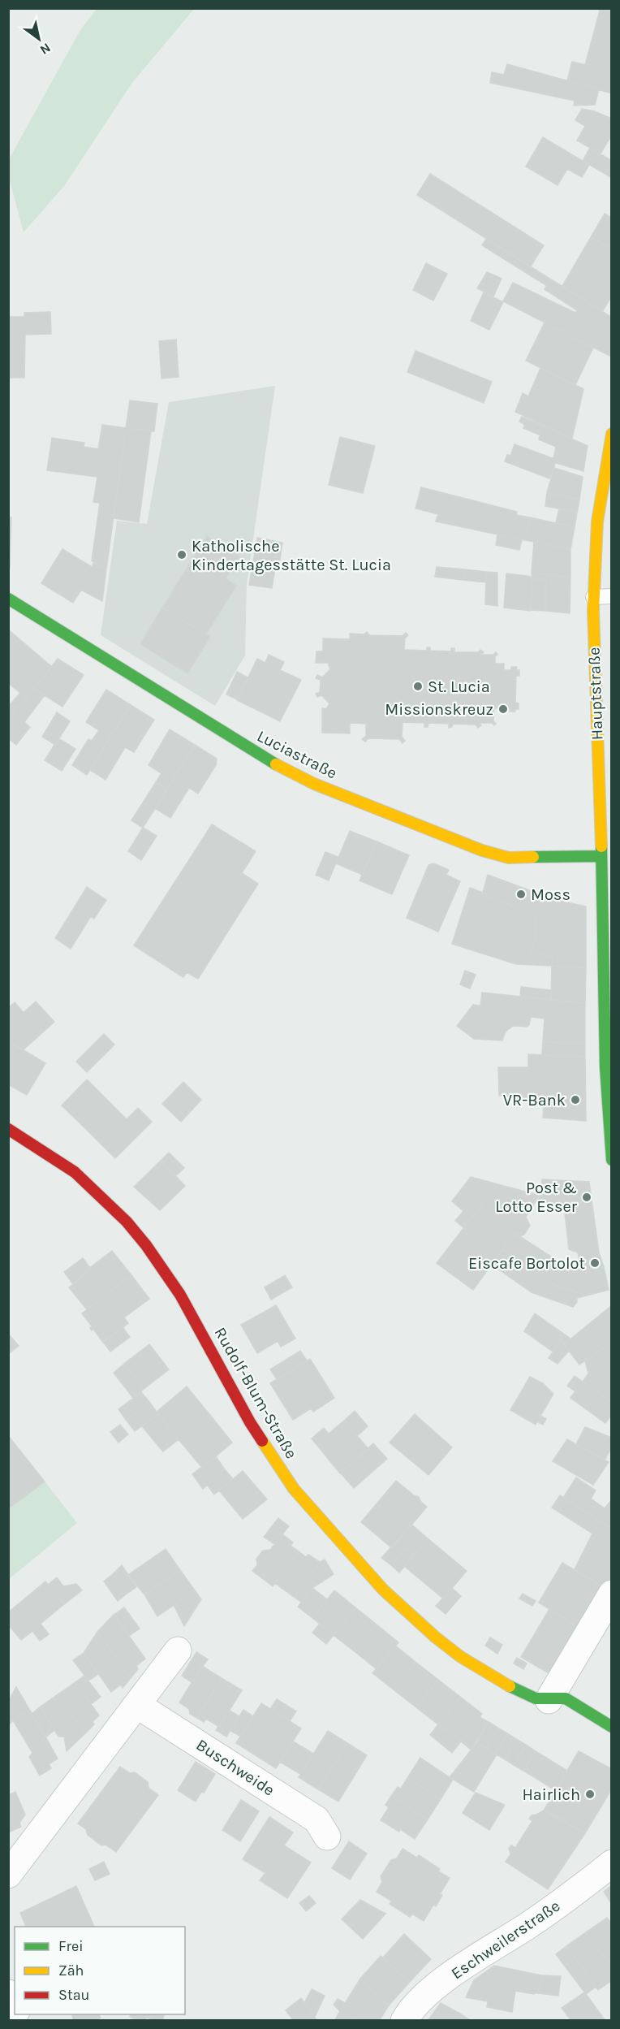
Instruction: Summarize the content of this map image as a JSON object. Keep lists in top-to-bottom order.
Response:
{
  "streets": {
    "street": [
      "Hauptstraße",
      "Luciastraße",
      "Rudolf-Blum-Straße",
      "Buschweide",
      "Eschweilerstraße"
    ]
  },
  "crossings": [
    ["Hauptstraße", "Luciastraße"]
  ],
  "places": [
    "Katholische Kindertagesstätte St. Lucia",
    "St. Lucia",
    "Missionskreuz",
    "Moss",
    "VR-Bank",
    "Post & Lotto Esser",
    "Eiscafe Bortolot",
    "Hairlich"
  ],
  "legend": ["Frei", "Zäh", "Stau"],
  "north": "bottom right"
}
